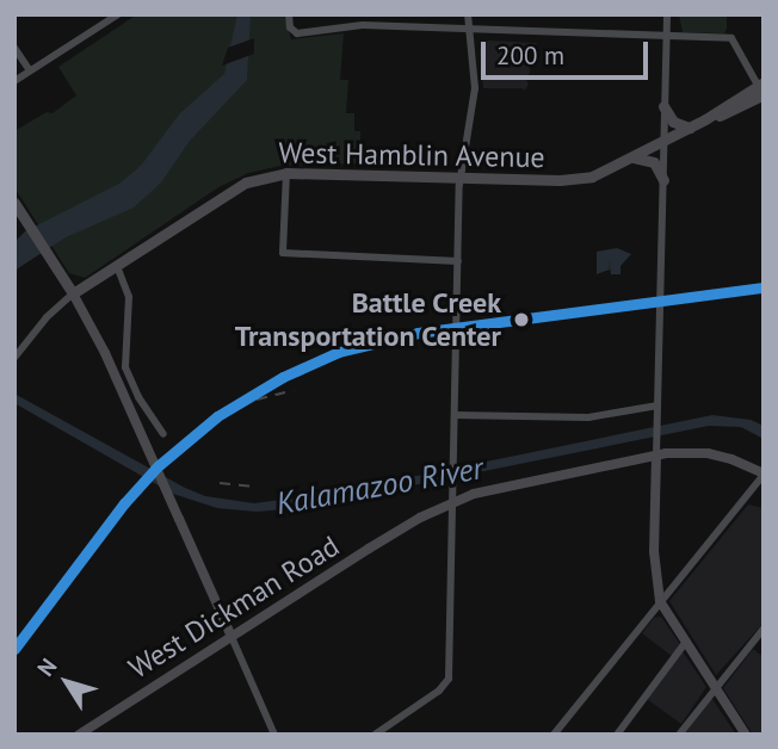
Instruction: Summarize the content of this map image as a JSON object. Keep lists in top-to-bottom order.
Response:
{
  "streets": {
    "highway": ["West Hamblin Avenue"],
    "main road": ["West Dickman Road"]
  },
  "water": ["Kalamazoo River"],
  "places": ["Battle Creek Transportation Center"],
  "scale_bar": "200 m",
  "north": "top left"
}
